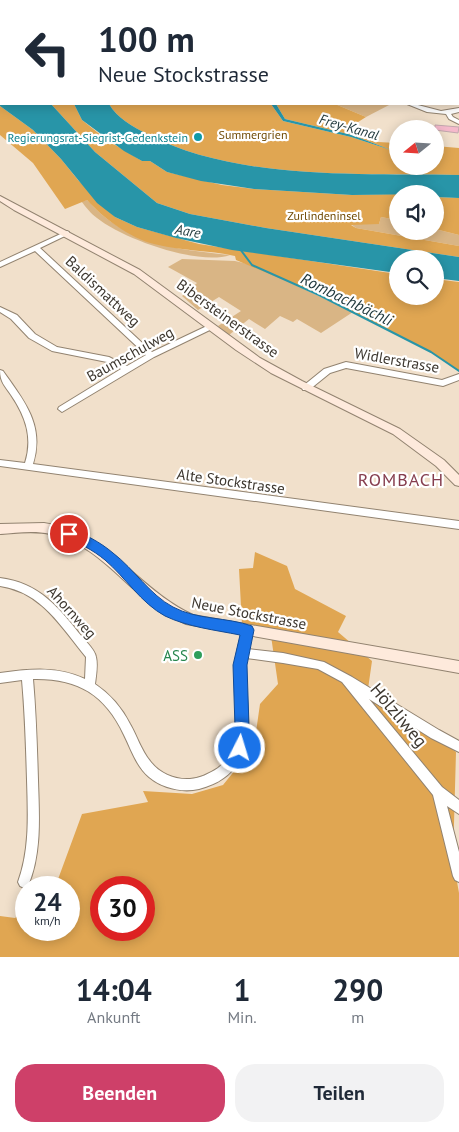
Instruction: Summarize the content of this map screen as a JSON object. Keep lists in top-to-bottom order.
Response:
{
  "streets": {
    "main road": ["Bibersteinerstrasse", "Neue Stockstrasse"],
    "street": [
      "Baldismattweg",
      "Baumschulweg",
      "Widlerstrasse",
      "Alte Stockstrasse",
      "Ahornweg",
      "Hölzliweg"
    ]
  },
  "crossings": [
    ["Baldismattweg", "Baumschulweg"],
    ["Bibersteinerstrasse", "Baumschulweg"],
    ["Bibersteinerstrasse", "Widlerstrasse"]
  ],
  "districts": ["ROMBACH"],
  "water": ["Frey-Kanal", "Aare", "Rombachbächli"],
  "parks": ["Summergrien", "Zurlindeninsel"],
  "places": ["Regierungsrat-Siegrist-Gedenkstein", "ASS"],
  "north": "left",
  "page": {
    "turn": ["100 m", "Neue Stockstrasse"],
    "speed": "24 km/h",
    "limit": "30",
    "eta": [
      "14:04",
      "Ankunft",
      "1",
      "Min.",
      "290",
      "m"
    ],
    "buttons": ["Beenden", "Teilen"]
  }
}
